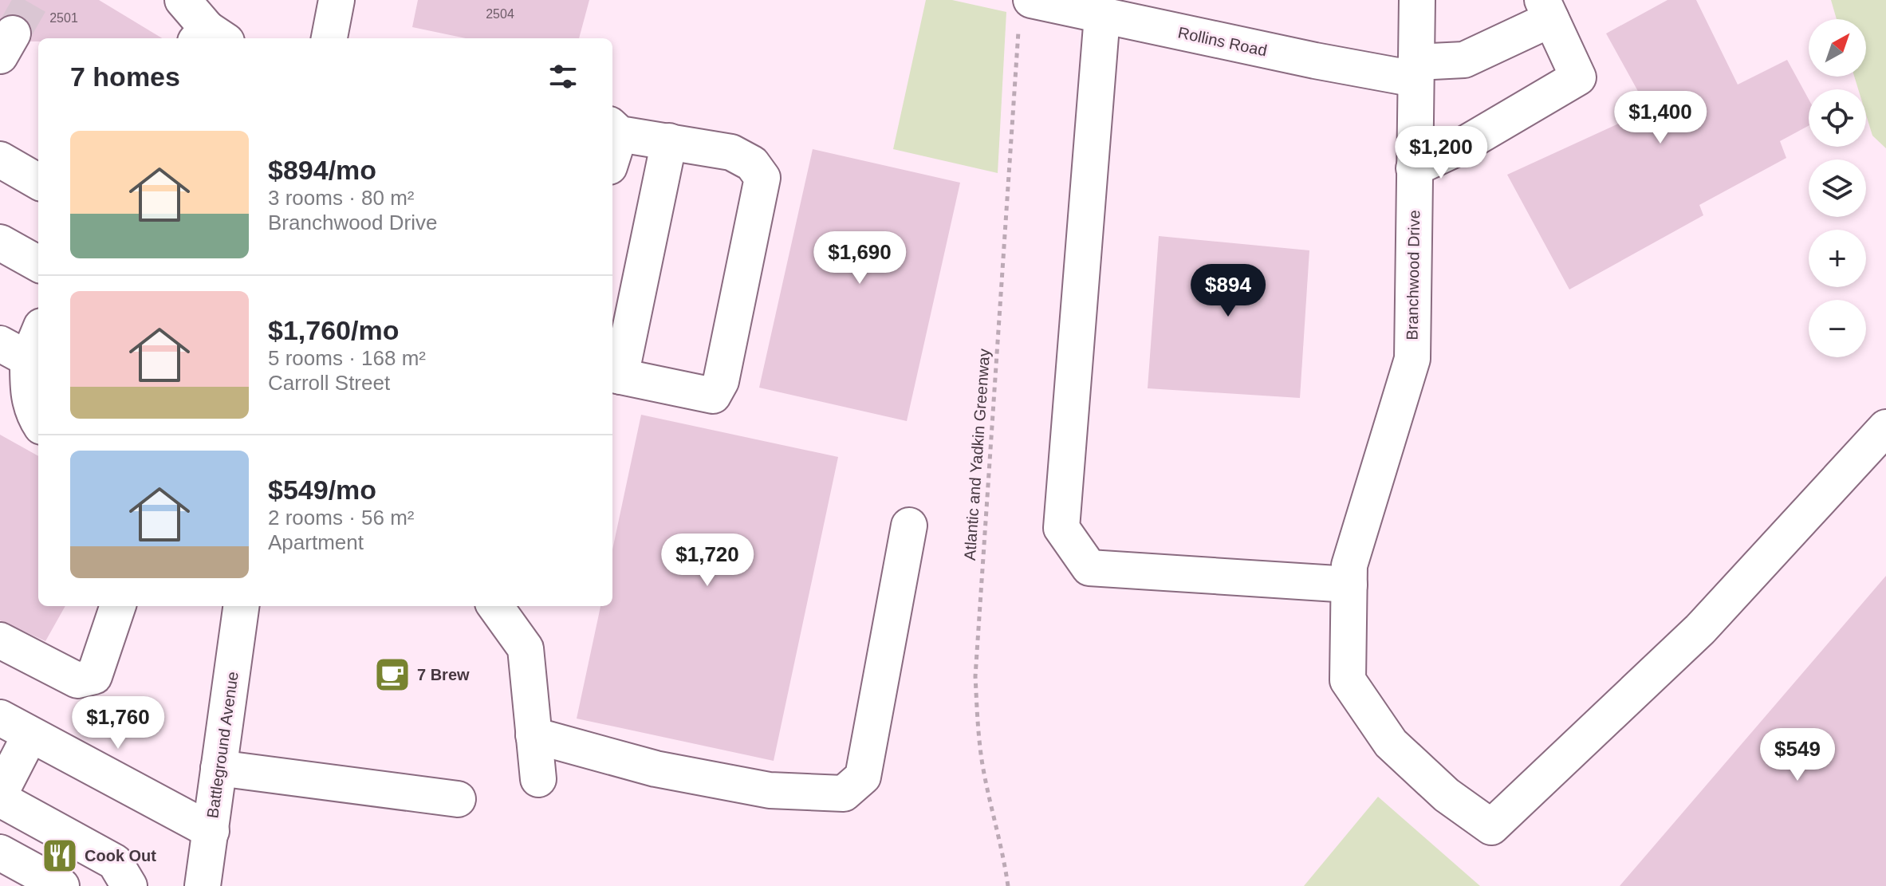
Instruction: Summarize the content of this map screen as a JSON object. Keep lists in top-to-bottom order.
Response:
{
  "streets": {
    "street": ["Rollins Road", "Branchwood Drive", "Battleground Avenue"],
    "path": ["Atlantic and Yadkin Greenway"]
  },
  "crossings": [
    ["Rollins Road", "Branchwood Drive"],
    ["Rollins Road", "Atlantic and Yadkin Greenway"]
  ],
  "places": {
    "cafe": ["7 Brew"],
    "restaurant": ["Cook Out"]
  },
  "house_numbers": ["2504", "2501"],
  "north": "top right",
  "page": {
    "map_buttons": ["+", "−"],
    "heading": "7 homes",
    "price": [
      "$1,400",
      "$1,200",
      "$1,690",
      "$894",
      "$1,720",
      "$1,760",
      "$549"
    ],
    "list": [
      {
        "name": "$894/mo",
        "note": "3 rooms · 80 m² · Branchwood Drive"
      },
      {
        "name": "$1,760/mo",
        "note": "5 rooms · 168 m² · Carroll Street"
      },
      {
        "name": "$549/mo",
        "note": "2 rooms · 56 m² · Apartment"
      }
    ]
  }
}
